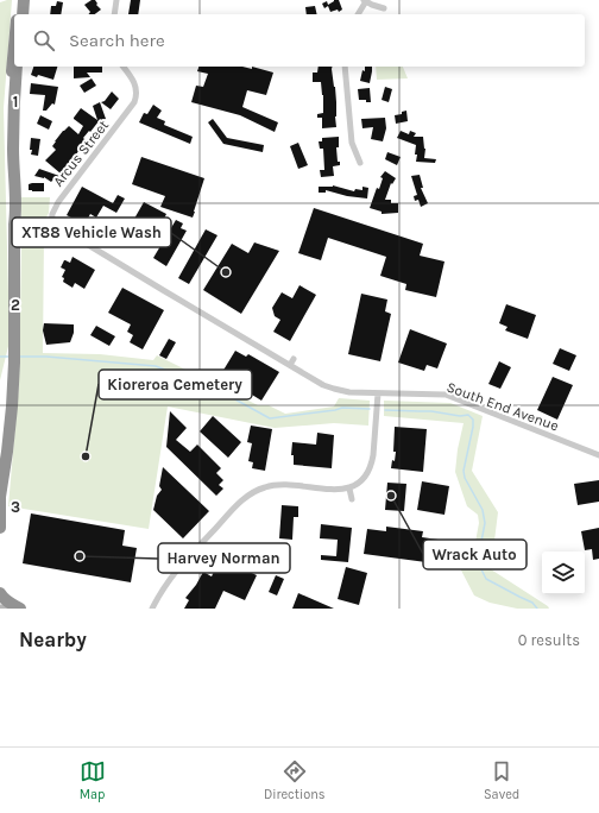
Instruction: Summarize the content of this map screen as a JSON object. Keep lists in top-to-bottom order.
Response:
{
  "streets": {
    "street": ["Arcus Street", "South End Avenue"]
  },
  "crossings": [
    ["Arcus Street", "South End Avenue"]
  ],
  "places": [
    "XT88 Vehicle Wash",
    "Kioreroa Cemetery",
    "Wrack Auto",
    "Harvey Norman"
  ],
  "page": {
    "search": "Search here",
    "heading": ["Nearby", "0 results"],
    "nav": ["Map", "Directions", "Saved"]
  },
  "grid": {
    "rows": ["1", "2", "3"]
  }
}
